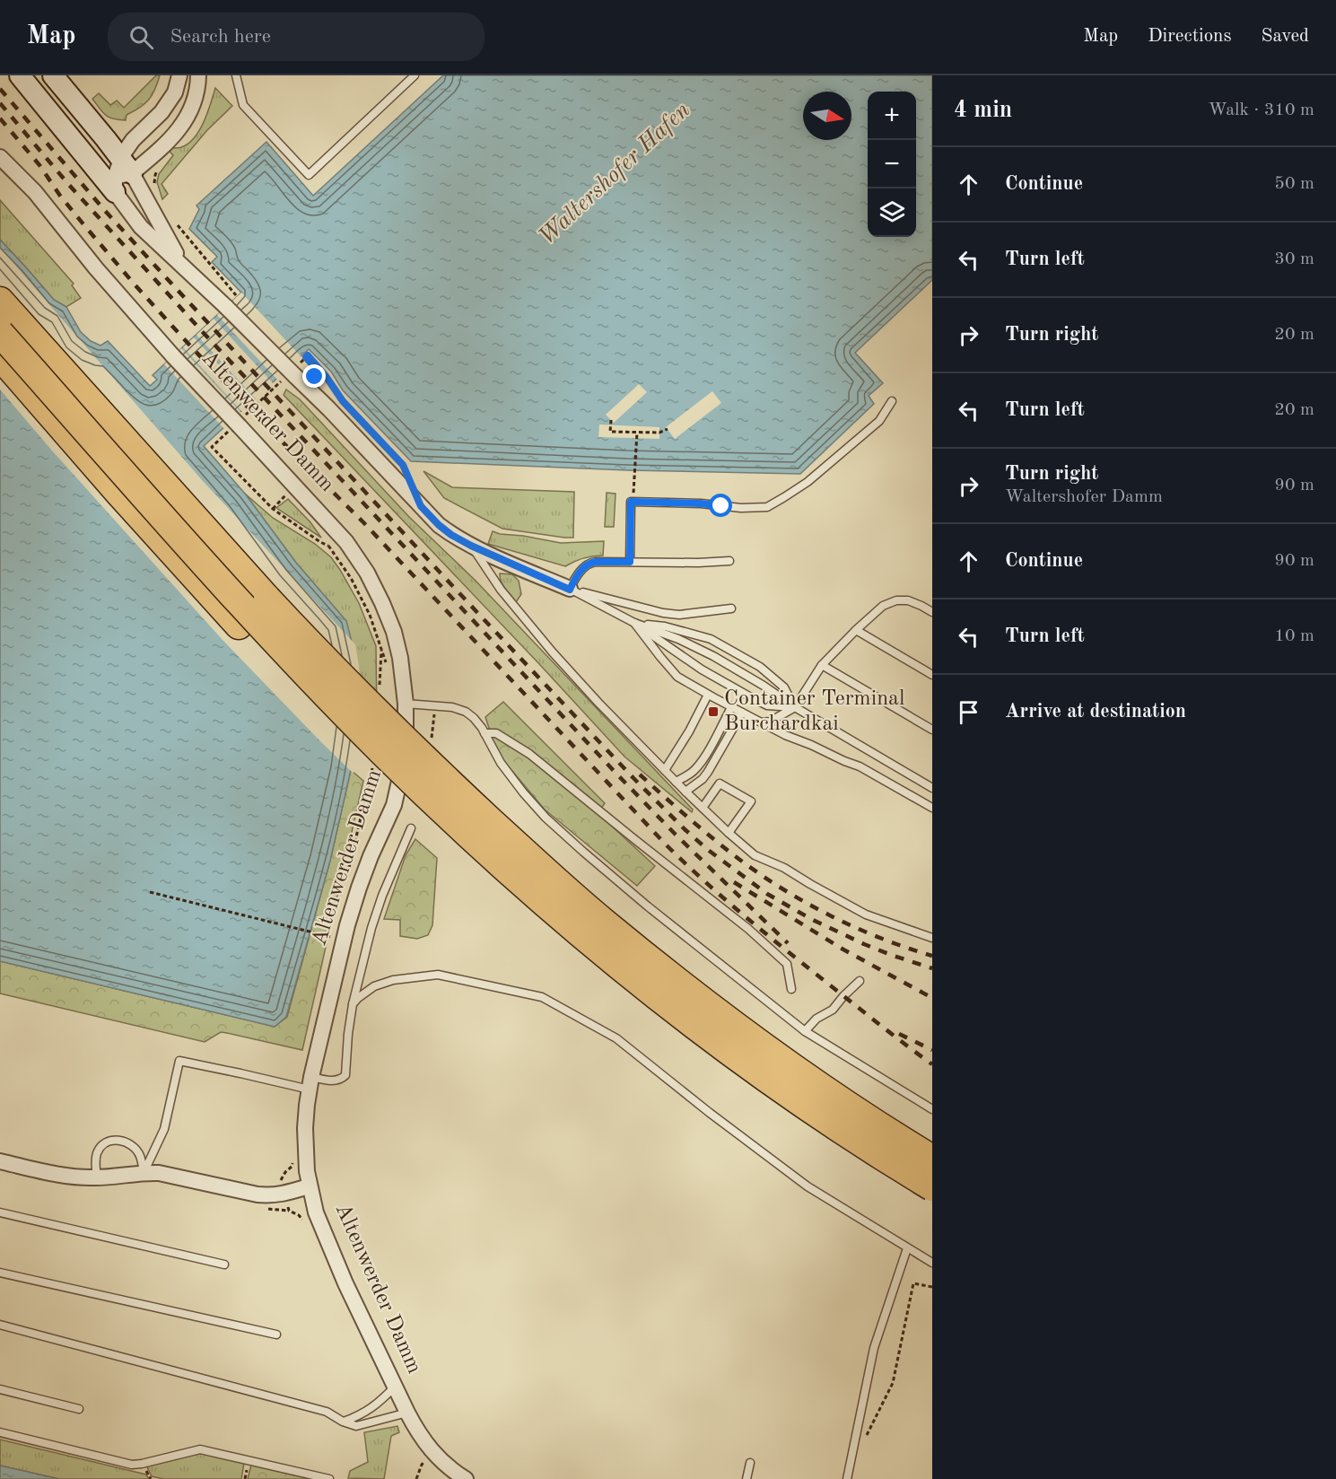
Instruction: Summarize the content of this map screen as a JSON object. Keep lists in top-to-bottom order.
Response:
{
  "streets": {
    "street": ["Altenwerder Damm"]
  },
  "water": ["Waltershofer Hafen"],
  "places": {
    "transit": ["Container Terminal Burchardkai"]
  },
  "north": "right",
  "page": {
    "header": "Map",
    "search": "Search here",
    "nav": ["Map", "Directions", "Saved"],
    "heading": ["4 min", "Walk · 310 m"],
    "map_buttons": ["+", "−"],
    "list": [
      ["Continue", "50 m"],
      ["Turn left", "30 m"],
      ["Turn right", "20 m"],
      ["Turn left", "20 m"],
      ["Turn right", "Waltershofer Damm", "90 m"],
      ["Continue", "90 m"],
      ["Turn left", "10 m"],
      "Arrive at destination"
    ]
  }
}
